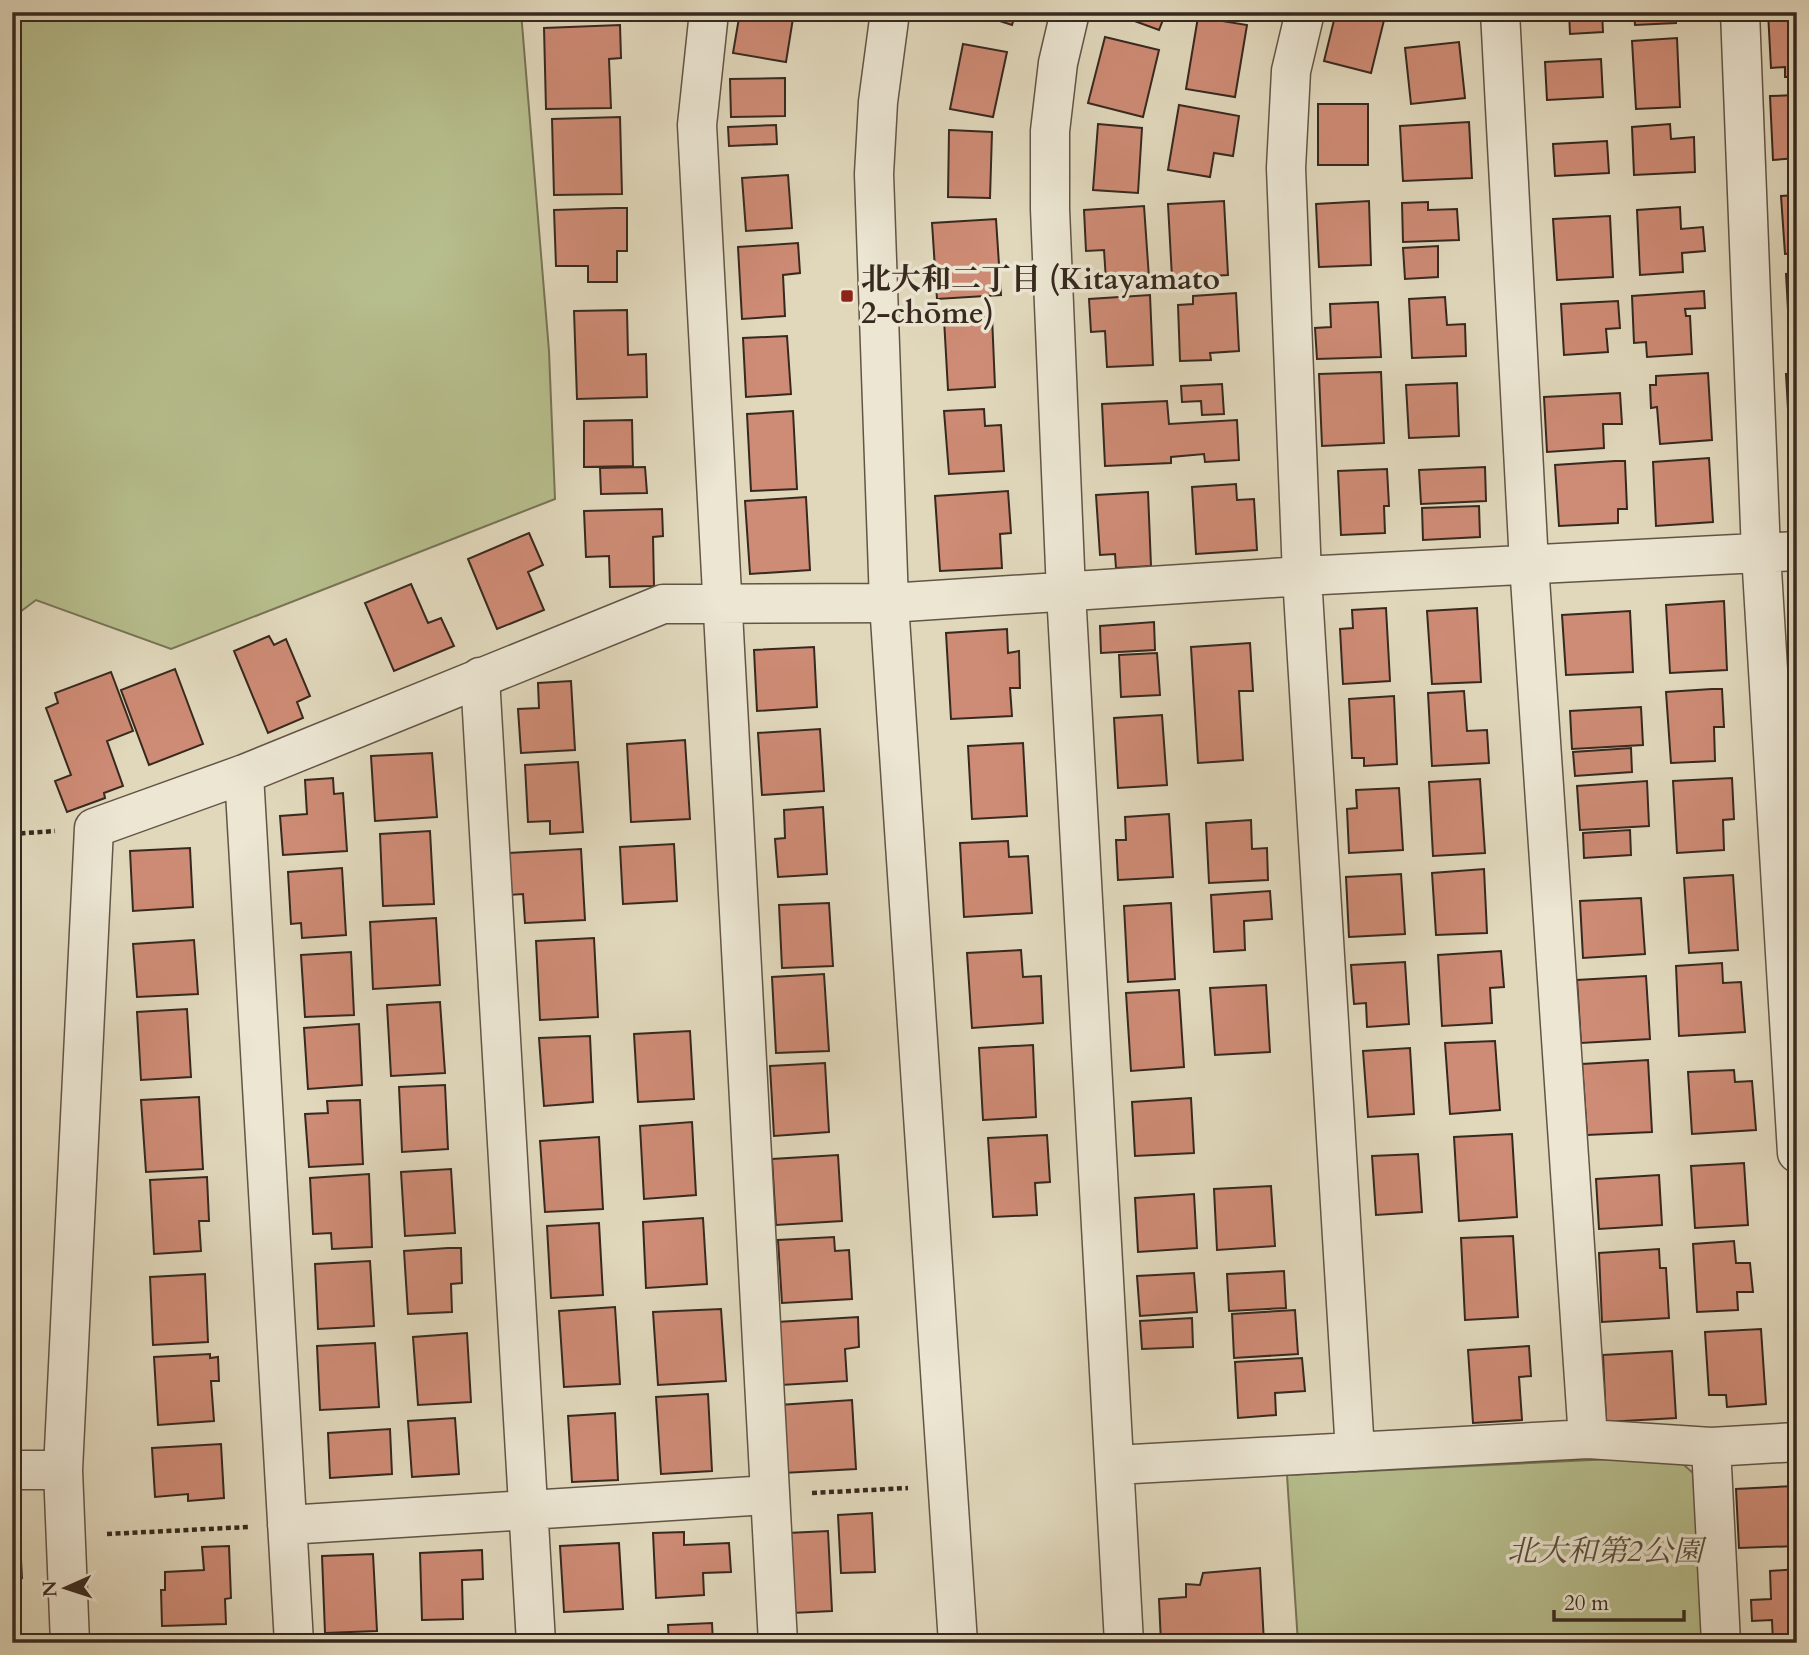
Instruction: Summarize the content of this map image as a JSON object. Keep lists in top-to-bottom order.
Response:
{
  "parks": ["北大和第2公園"],
  "places": {
    "transit": ["北大和二丁目 (Kitayamato 2-chōme)"]
  },
  "scale_bar": "20 m",
  "north": "left"
}
